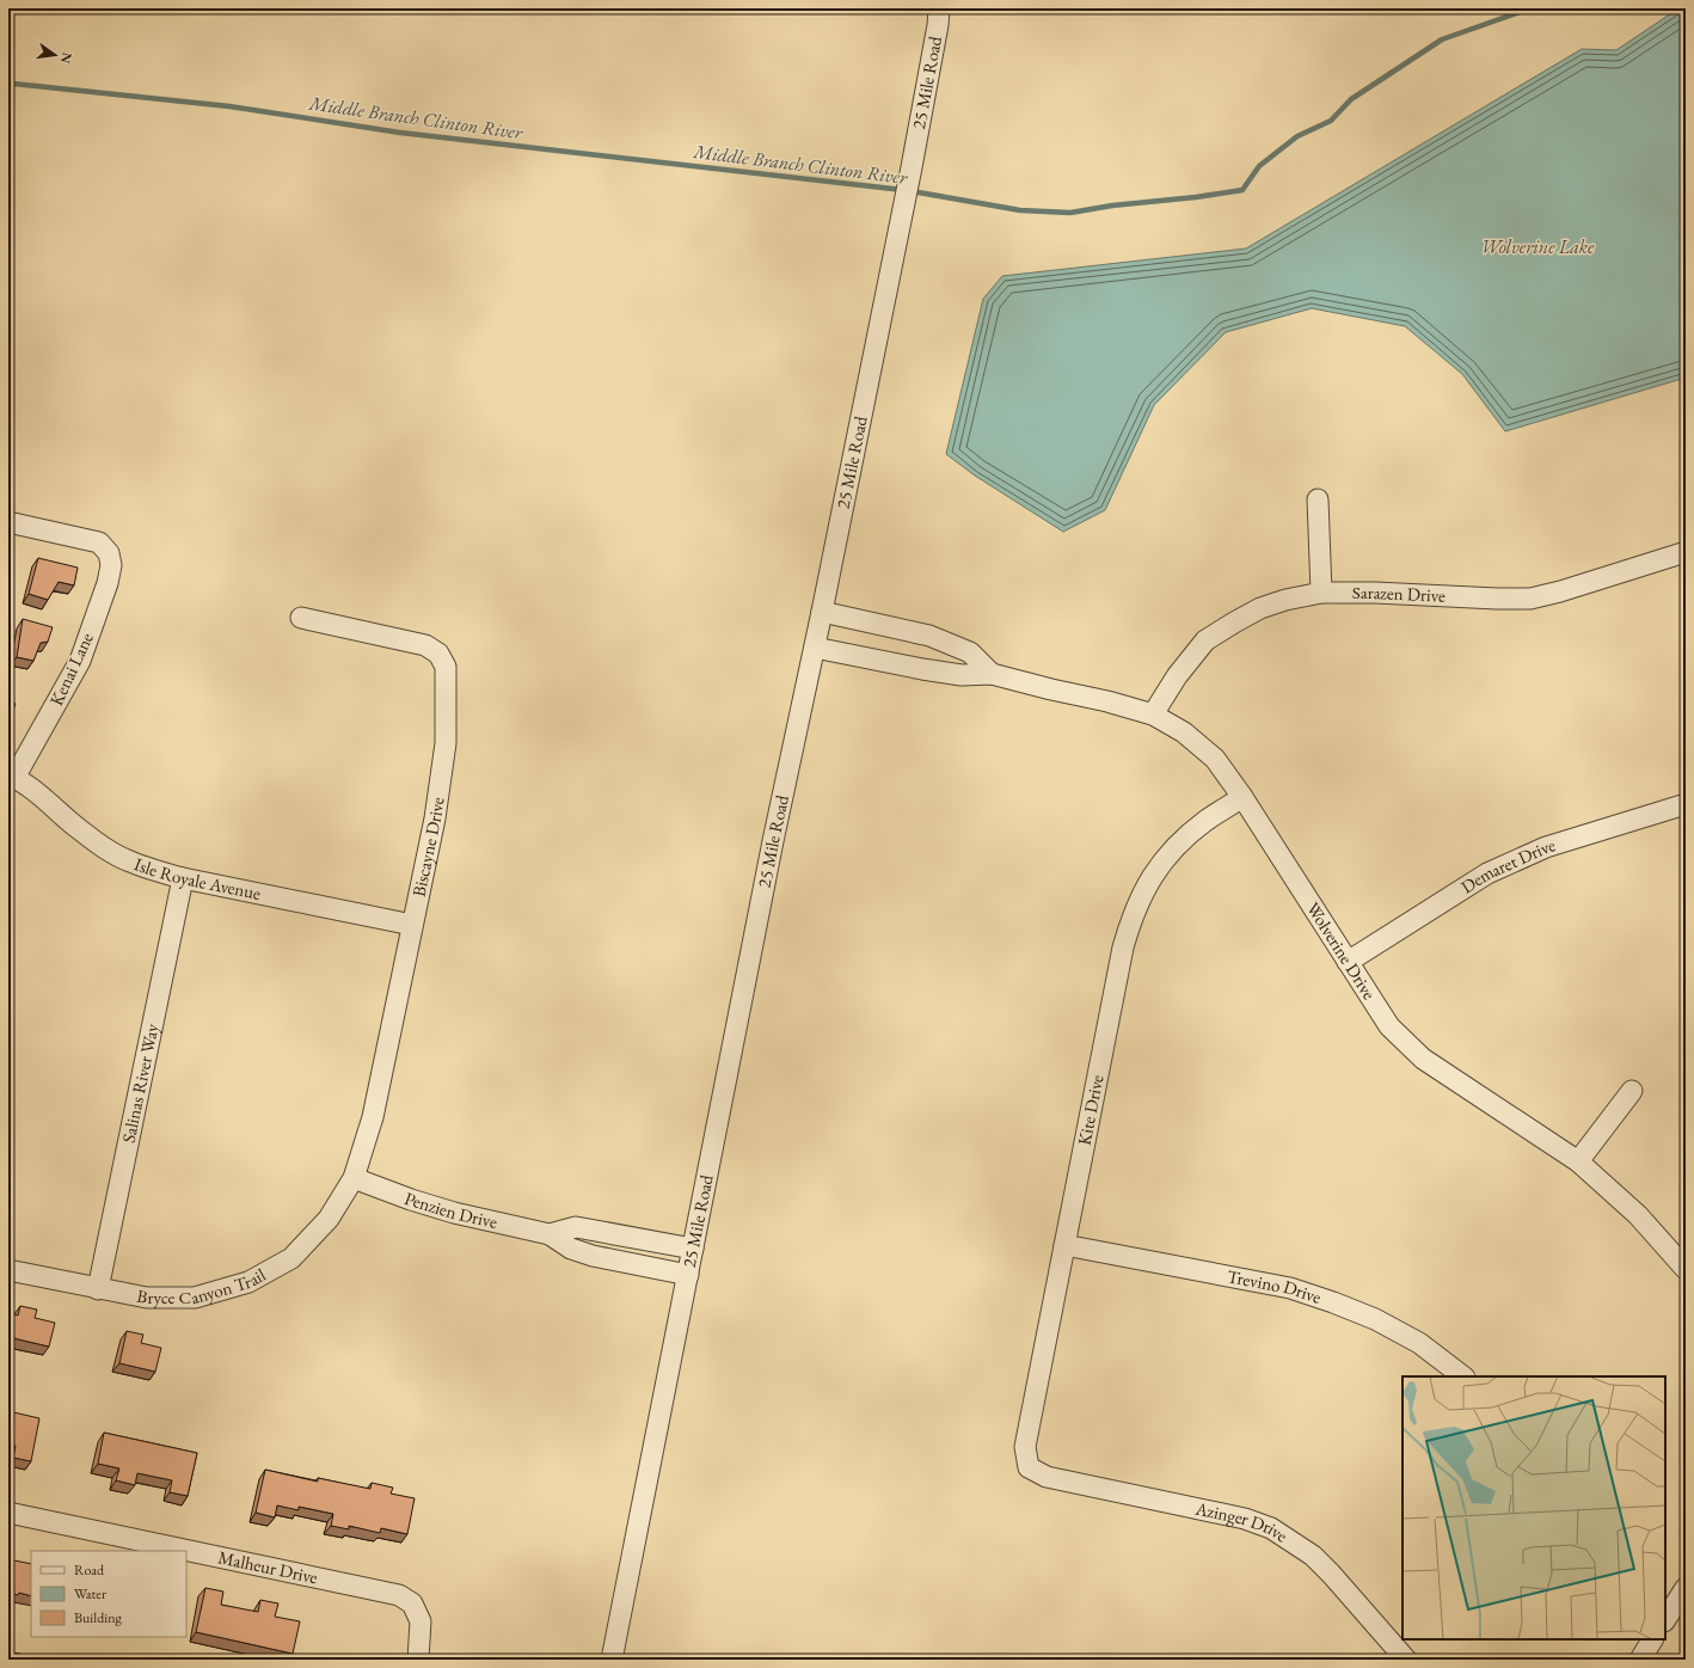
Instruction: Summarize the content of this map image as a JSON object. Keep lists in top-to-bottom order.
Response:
{
  "streets": {
    "street": [
      "25 Mile Road",
      "Sarazen Drive",
      "Kenai Lane",
      "Biscayne Drive",
      "Demaret Drive",
      "Isle Royale Avenue",
      "Wolverine Drive",
      "Salinas River Way",
      "Kite Drive",
      "Penzien Drive",
      "Bryce Canyon Trail",
      "Trevino Drive",
      "Azinger Drive",
      "Malheur Drive"
    ]
  },
  "crossings": [
    ["25 Mile Road", "Wolverine Drive"],
    ["25 Mile Road", "Penzien Drive"],
    ["Sarazen Drive", "Wolverine Drive"],
    ["Kenai Lane", "Isle Royale Avenue"],
    ["Biscayne Drive", "Isle Royale Avenue"],
    ["Biscayne Drive", "Penzien Drive"],
    ["Biscayne Drive", "Bryce Canyon Trail"],
    ["Demaret Drive", "Wolverine Drive"],
    ["Isle Royale Avenue", "Salinas River Way"],
    ["Wolverine Drive", "Kite Drive"],
    ["Salinas River Way", "Bryce Canyon Trail"],
    ["Kite Drive", "Trevino Drive"],
    ["Kite Drive", "Azinger Drive"],
    ["Penzien Drive", "Bryce Canyon Trail"]
  ],
  "water": ["Middle Branch Clinton River", "Wolverine Lake"],
  "legend": ["Road", "Water", "Building"],
  "north": "right"
}
